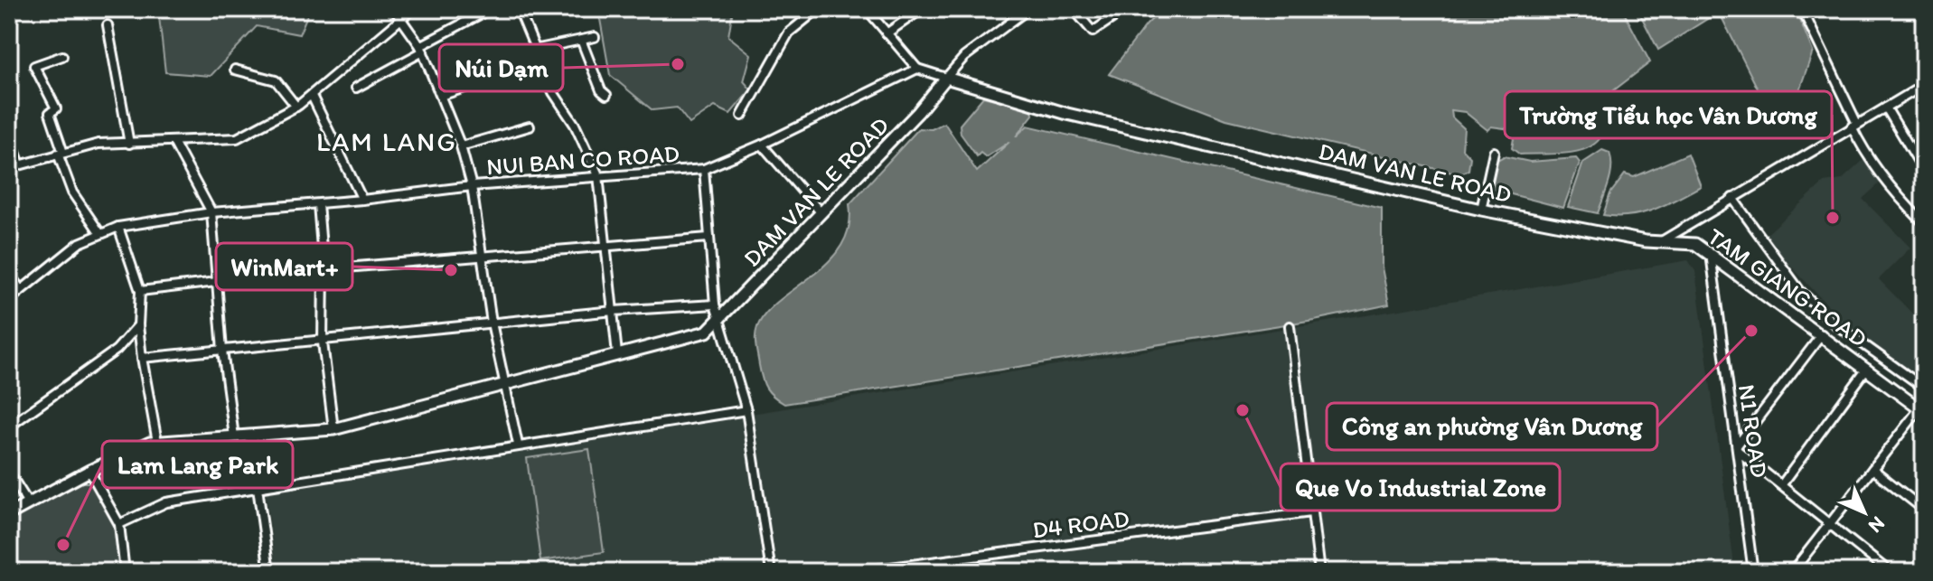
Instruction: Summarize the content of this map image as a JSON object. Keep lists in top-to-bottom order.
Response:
{
  "streets": {
    "main road": ["DAM VAN LE ROAD", "TAM GIANG ROAD"],
    "street": ["NUI BAN CO ROAD", "N1 ROAD", "D4 ROAD"]
  },
  "crossings": [
    ["DAM VAN LE ROAD", "TAM GIANG ROAD"],
    ["TAM GIANG ROAD", "N1 ROAD"]
  ],
  "districts": ["LAM LANG"],
  "places": [
    "Núi Dạm",
    "Trường Tiểu học Vân Dương",
    "WinMart+",
    "Công an phường Vân Dương",
    "Que Vo Industrial Zone",
    "Lam Lang Park"
  ],
  "north": "bottom right"
}
